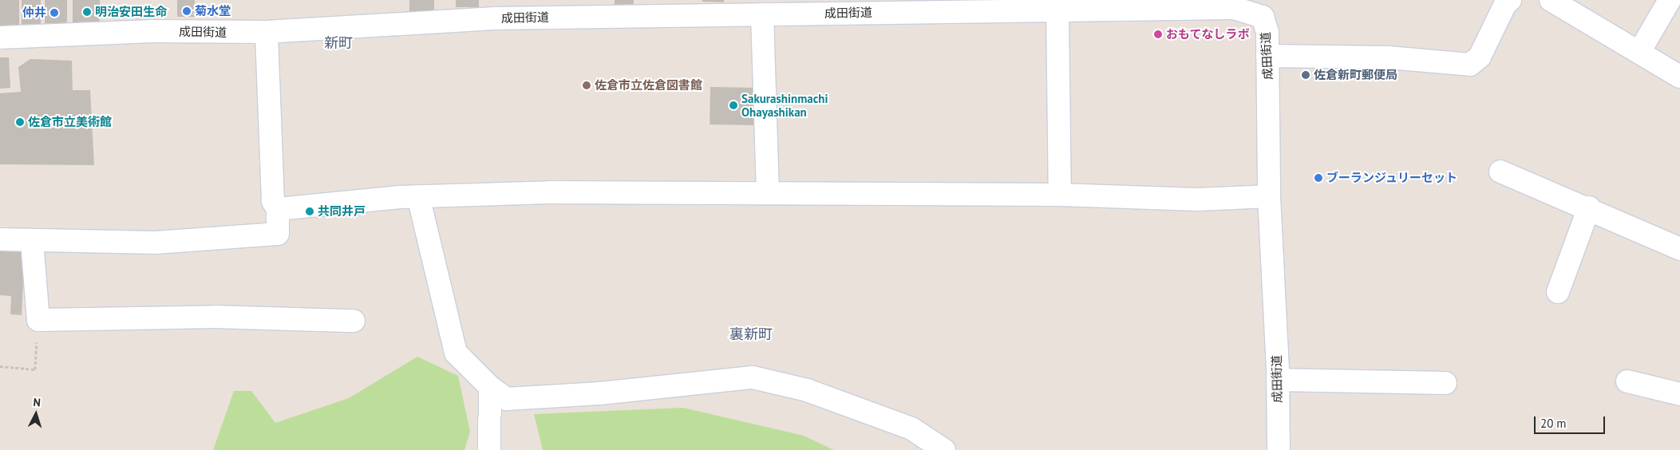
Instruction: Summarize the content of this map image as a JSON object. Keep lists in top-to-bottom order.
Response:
{
  "streets": {
    "street": ["成田街道"]
  },
  "districts": ["新町", "裏新町"],
  "places": [
    "菊水堂",
    "明治安田生命",
    "仲井",
    "おもてなしラボ",
    "佐倉新町郵便局",
    "佐倉市立佐倉図書館",
    "Sakurashinmachi Ohayashikan",
    "佐倉市立美術館",
    "ブーランジュリーセット",
    "共同井戸"
  ],
  "scale_bar": "20 m",
  "north": "top"
}
